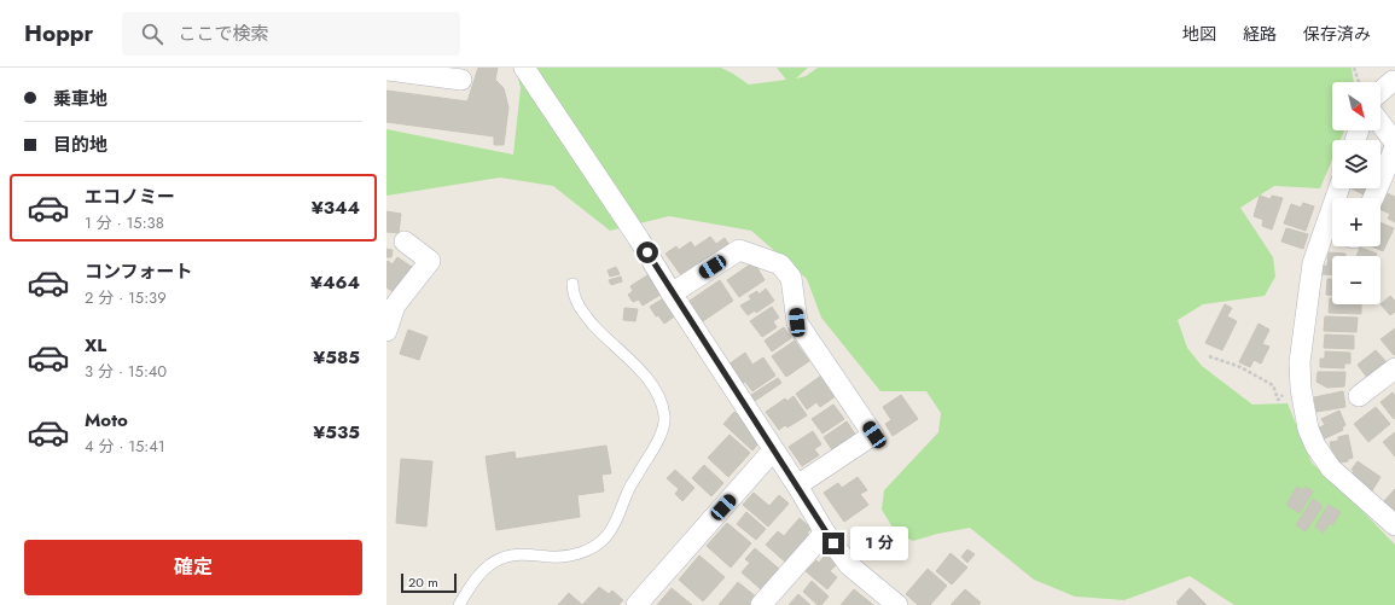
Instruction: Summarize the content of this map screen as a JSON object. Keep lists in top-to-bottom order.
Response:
{
  "scale_bar": "20 m",
  "north": "bottom right",
  "page": {
    "header": "Hoppr",
    "search": "ここで検索",
    "nav": ["地図", "経路", "保存済み"],
    "banner": ["乗車地", "目的地"],
    "map_buttons": ["+", "−"],
    "list": [
      {
        "name": "エコノミー",
        "note": "1 分 · 15:38",
        "value": "¥344"
      },
      {
        "name": "コンフォート",
        "note": "2 分 · 15:39",
        "value": "¥464"
      },
      {
        "name": "XL",
        "note": "3 分 · 15:40",
        "value": "¥585"
      },
      {
        "name": "Moto",
        "note": "4 分 · 15:41",
        "value": "¥535"
      }
    ],
    "bubble": "1 分",
    "buttons": "確定",
    "scale": "20 m"
  }
}
